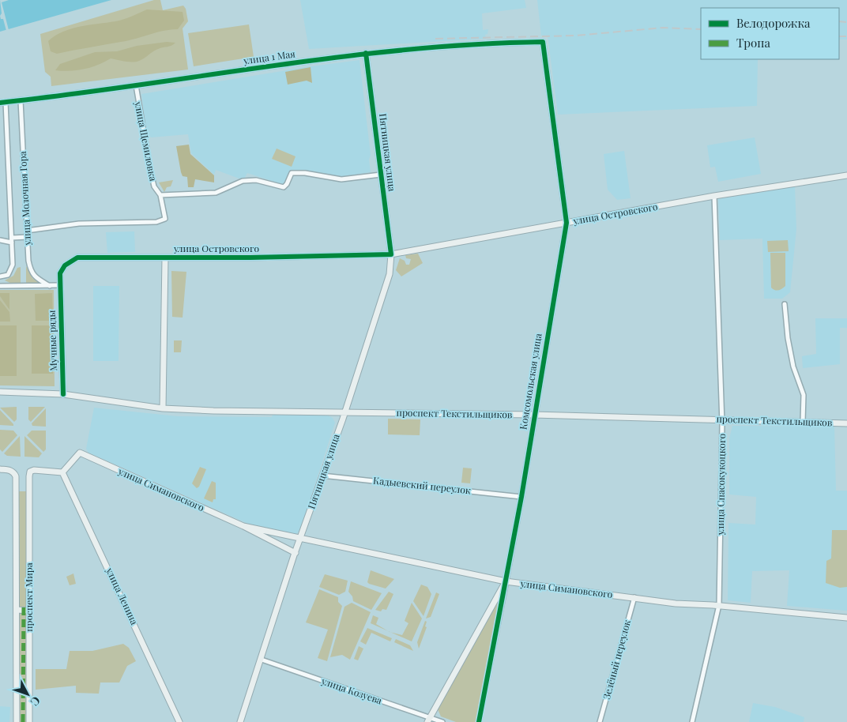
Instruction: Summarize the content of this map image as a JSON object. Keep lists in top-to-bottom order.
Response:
{
  "streets": {
    "street": [
      "улица 1 Мая",
      "улица Щемиловка",
      "Пятницкая улица",
      "улица Молочная Гора",
      "улица Островского",
      "Мучные ряды",
      "Комсомольская улица",
      "проспект Текстильщиков",
      "улица Спасокукоцкого",
      "Кадыевский переулок",
      "улица Симановского",
      "улица Ленина",
      "проспект Мира",
      "Зелёный переулок",
      "улица Козуева"
    ]
  },
  "crossings": [
    ["улица 1 Мая", "улица Щемиловка"],
    ["улица 1 Мая", "Пятницкая улица"],
    ["улица 1 Мая", "улица Молочная Гора"],
    ["улица 1 Мая", "Комсомольская улица"],
    ["улица Щемиловка", "улица Молочная Гора"],
    ["Пятницкая улица", "улица Островского"],
    ["Пятницкая улица", "проспект Текстильщиков"],
    ["Пятницкая улица", "Кадыевский переулок"],
    ["Пятницкая улица", "улица Симановского"],
    ["Пятницкая улица", "улица Козуева"],
    ["улица Островского", "Мучные ряды"],
    ["улица Островского", "Комсомольская улица"],
    ["улица Островского", "улица Спасокукоцкого"],
    ["Мучные ряды", "проспект Текстильщиков"],
    ["Комсомольская улица", "проспект Текстильщиков"],
    ["Комсомольская улица", "Кадыевский переулок"],
    ["Комсомольская улица", "улица Симановского"],
    ["Комсомольская улица", "улица Козуева"],
    ["проспект Текстильщиков", "улица Спасокукоцкого"],
    ["улица Спасокукоцкого", "улица Симановского"],
    ["улица Симановского", "улица Ленина"],
    ["улица Симановского", "проспект Мира"],
    ["улица Симановского", "Зелёный переулок"],
    ["улица Ленина", "проспект Мира"]
  ],
  "legend": ["Велодорожка", "Тропа"],
  "north": "bottom right"
}
